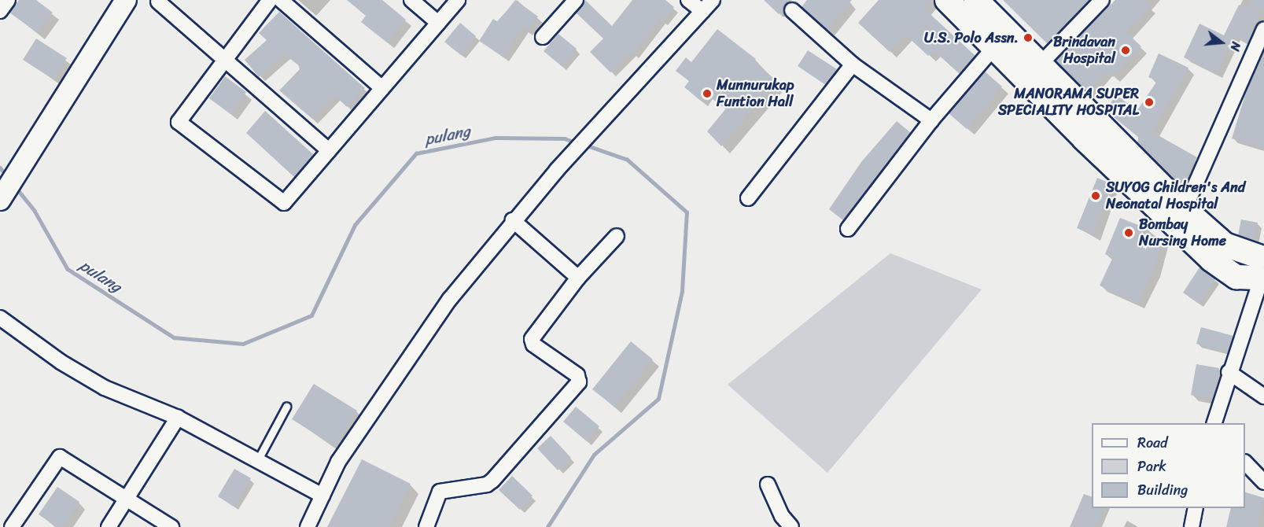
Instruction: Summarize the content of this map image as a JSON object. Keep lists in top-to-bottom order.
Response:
{
  "water": ["pulang"],
  "places": [
    "U.S. Polo Assn.",
    "Brindavan Hospital",
    "Munnurukap Funtion Hall",
    "MANORAMA SUPER SPECIALITY HOSPITAL",
    "SUYOG Children's And Neonatal Hospital",
    "Bombay Nursing Home"
  ],
  "legend": ["Road", "Park", "Building"],
  "north": "right"
}
